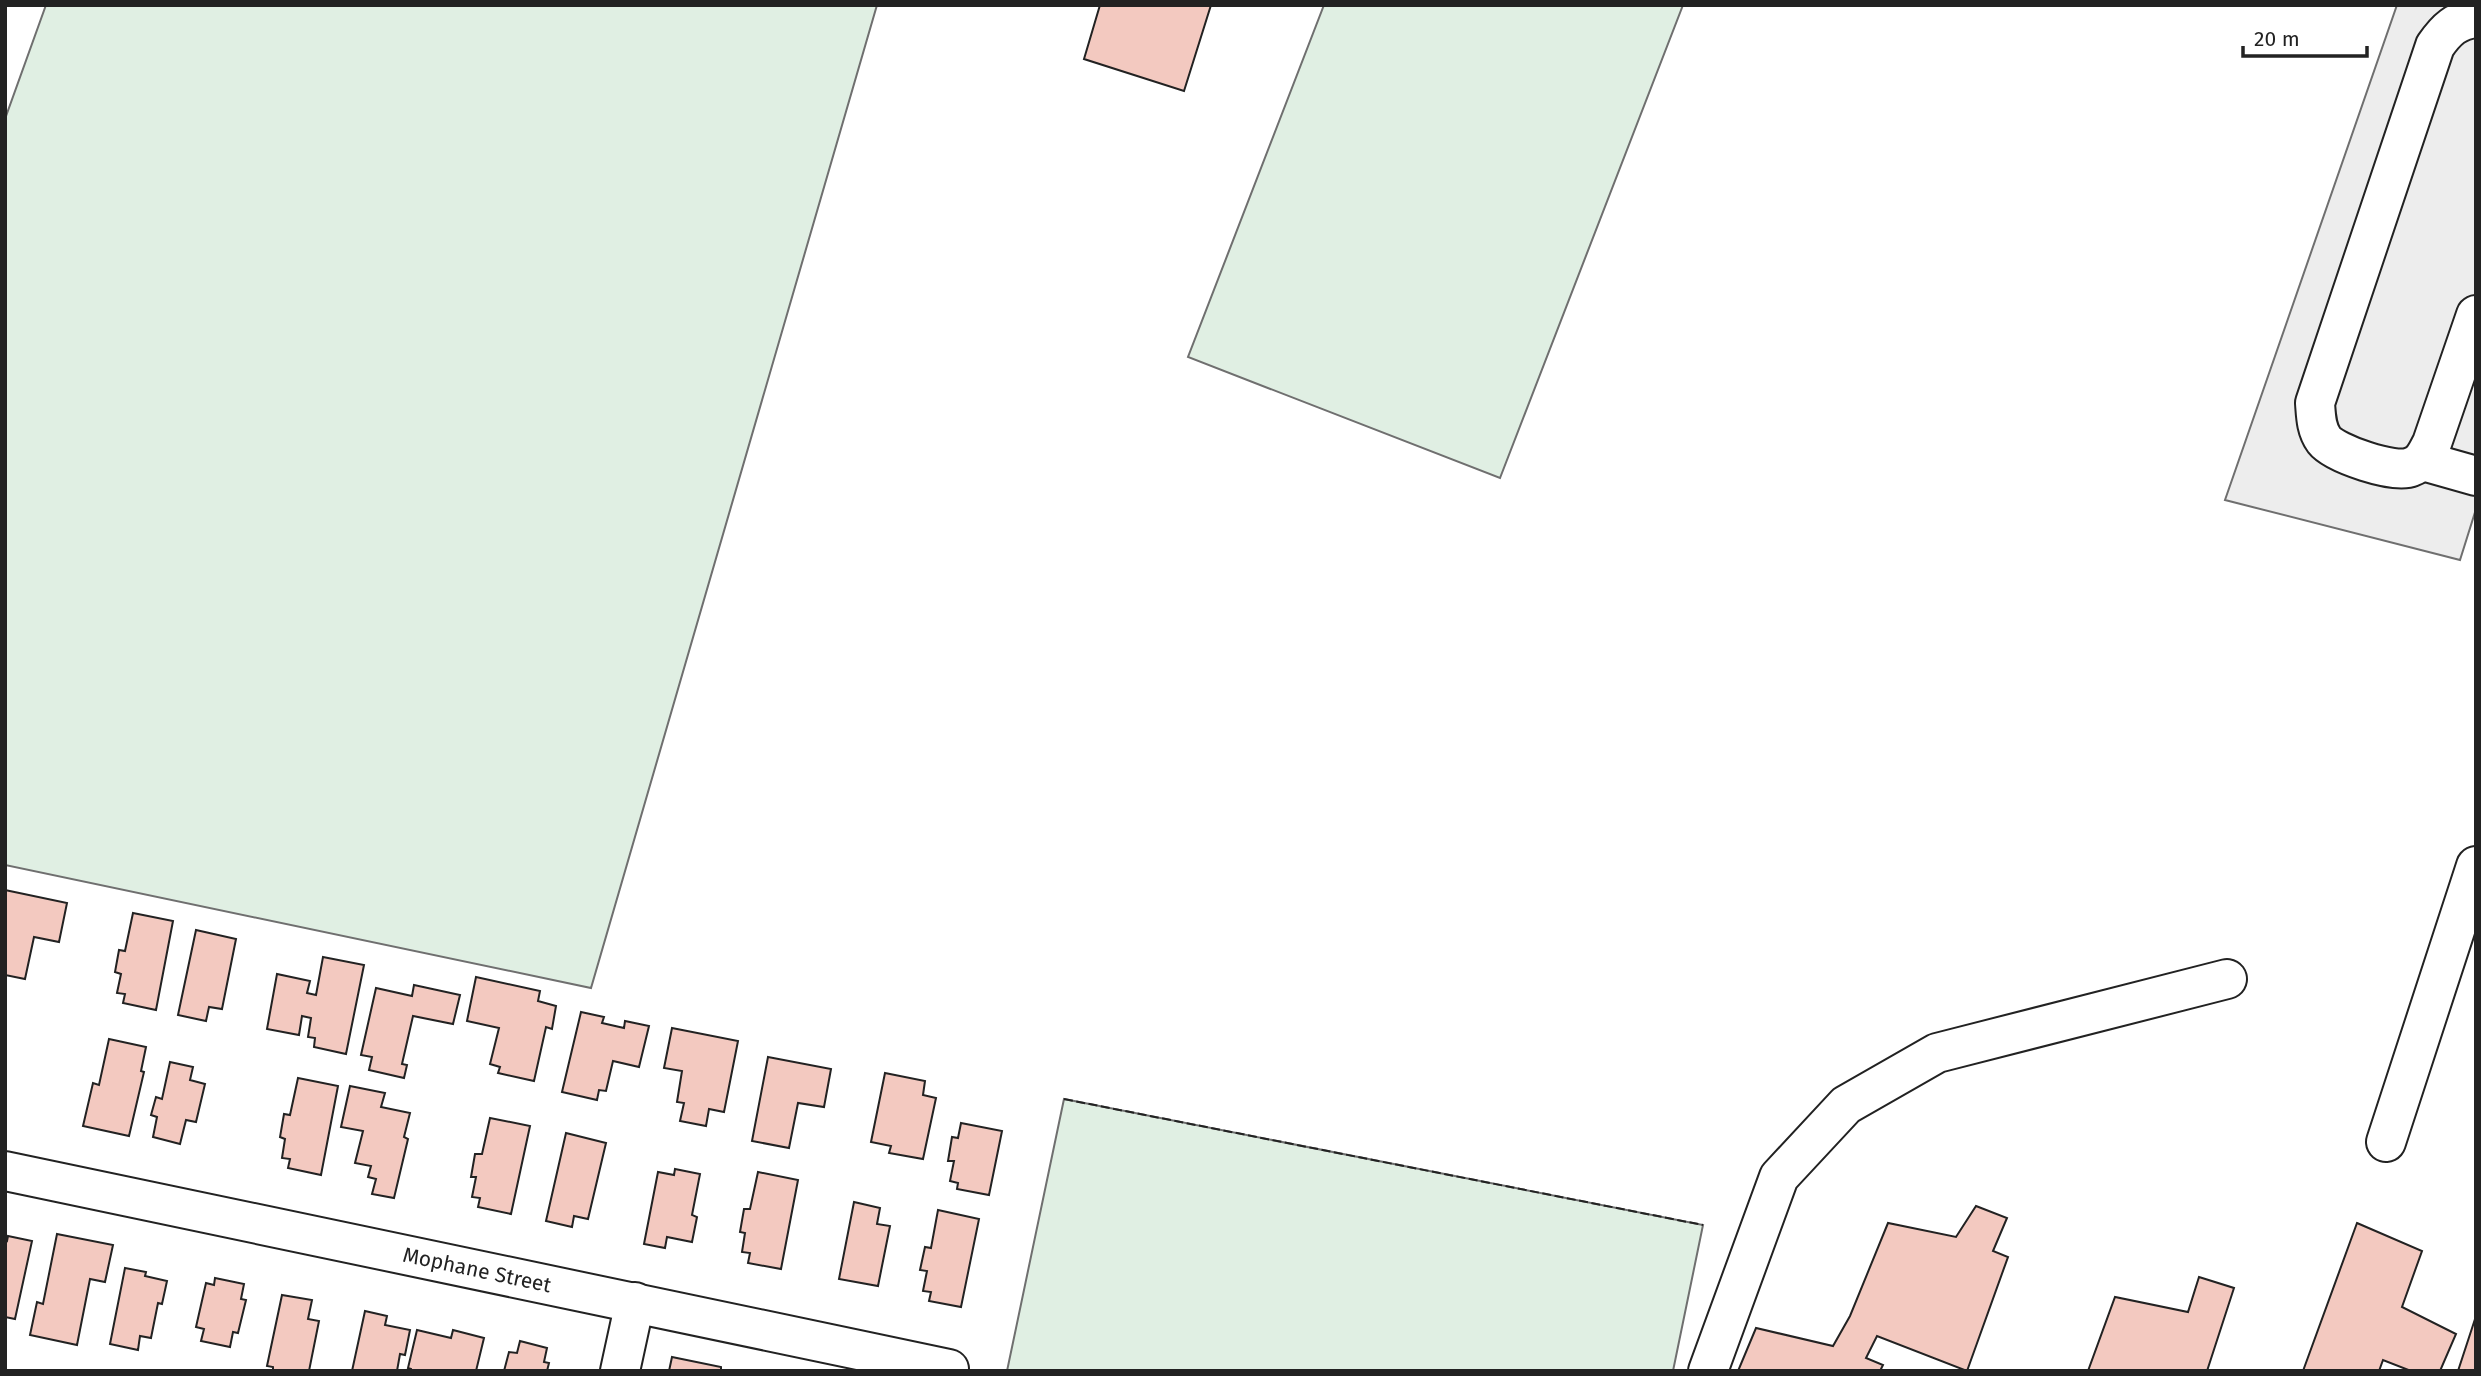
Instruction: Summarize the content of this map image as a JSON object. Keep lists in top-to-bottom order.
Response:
{
  "streets": {
    "street": ["Mophane Street"]
  },
  "scale_bar": "20 m"
}
